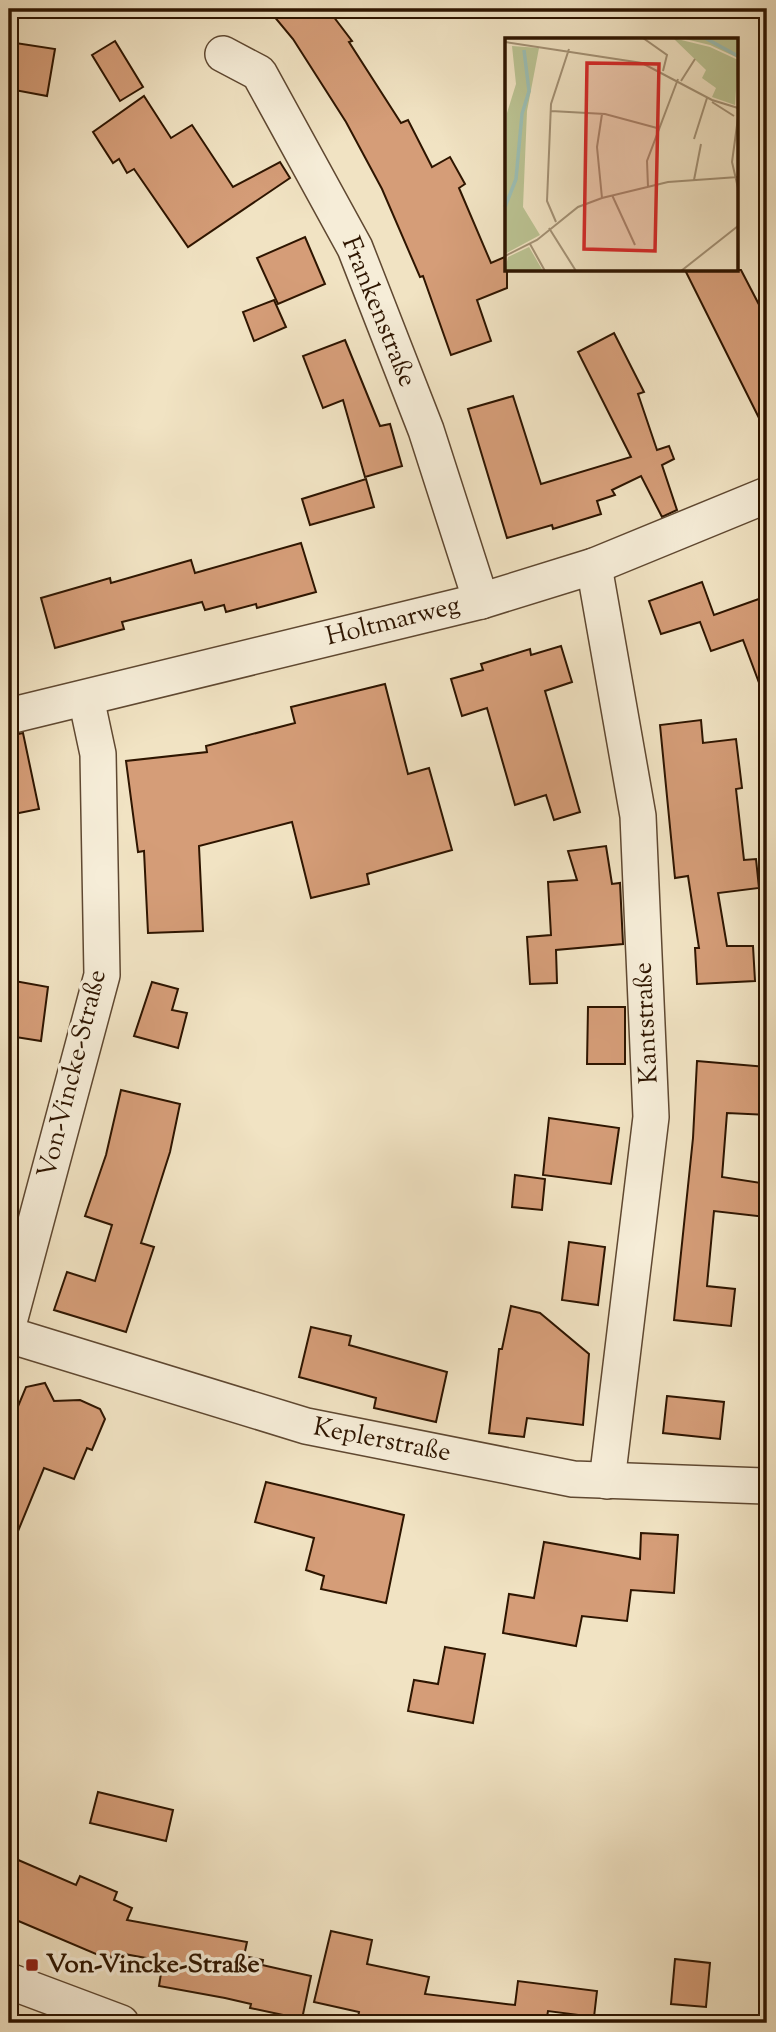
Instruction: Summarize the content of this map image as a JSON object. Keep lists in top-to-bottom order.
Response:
{
  "streets": {
    "street": [
      "Frankenstraße",
      "Holtmarweg",
      "Kantstraße",
      "Von-Vincke-Straße",
      "Keplerstraße"
    ]
  },
  "crossings": [
    ["Frankenstraße", "Holtmarweg"],
    ["Holtmarweg", "Kantstraße"],
    ["Holtmarweg", "Von-Vincke-Straße"],
    ["Kantstraße", "Keplerstraße"]
  ],
  "places": {
    "transit": ["Von-Vincke-Straße"]
  }
}
